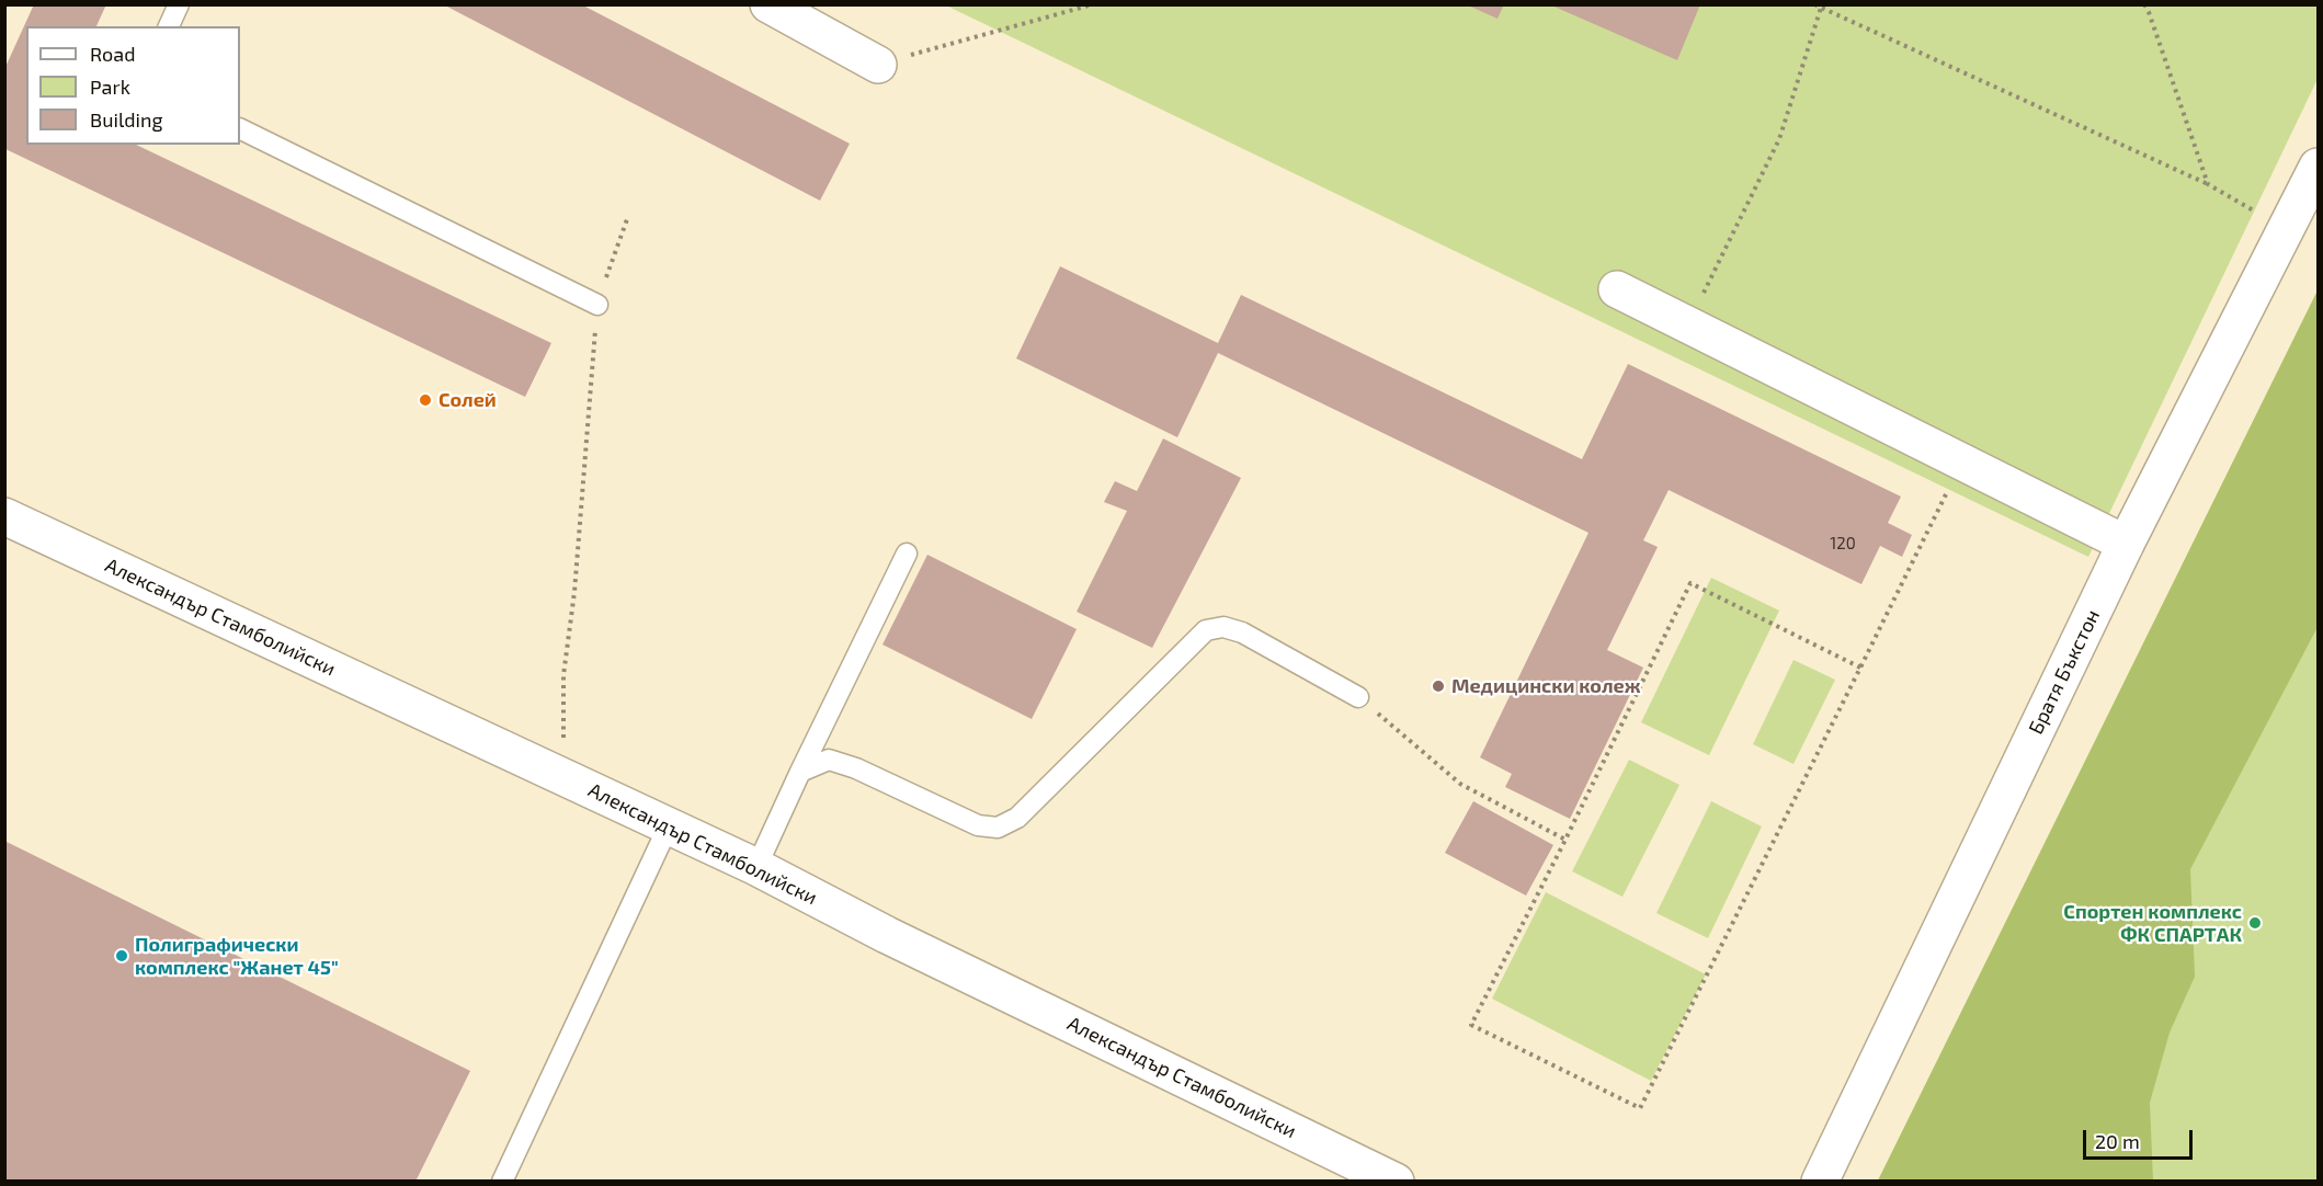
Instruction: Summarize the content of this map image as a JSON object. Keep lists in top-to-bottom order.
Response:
{
  "streets": {
    "street": ["Александър Стамболийски", "Братя Бъкстон"]
  },
  "places": [
    "Солей",
    "Медицински колеж",
    "Спортен комплекс ФК СПАРТАК",
    "Полиграфически комплекс \"Жанет 45\""
  ],
  "house_numbers": ["120"],
  "legend": ["Road", "Park", "Building"],
  "scale_bar": "20 m"
}
